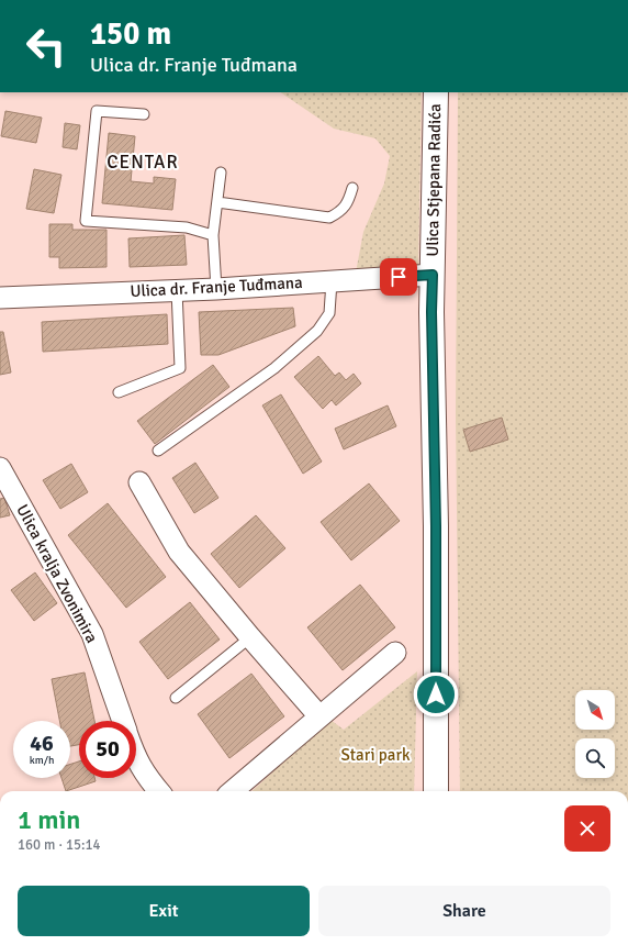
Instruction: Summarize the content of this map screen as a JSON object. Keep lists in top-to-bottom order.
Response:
{
  "streets": {
    "main road": ["Ulica Stjepana Radića"],
    "street": ["Ulica dr. Franje Tuđmana", "Ulica kralja Zvonimira"]
  },
  "crossings": [
    ["Ulica Stjepana Radića", "Ulica dr. Franje Tuđmana"]
  ],
  "districts": ["CENTAR"],
  "parks": ["Stari park"],
  "north": "bottom right",
  "page": {
    "turn": ["150 m", "Ulica dr. Franje Tuđmana"],
    "speed": "46 km/h",
    "limit": "50",
    "heading": ["1 min", "160 m · 15:14"],
    "buttons": ["Exit", "Share"]
  }
}
